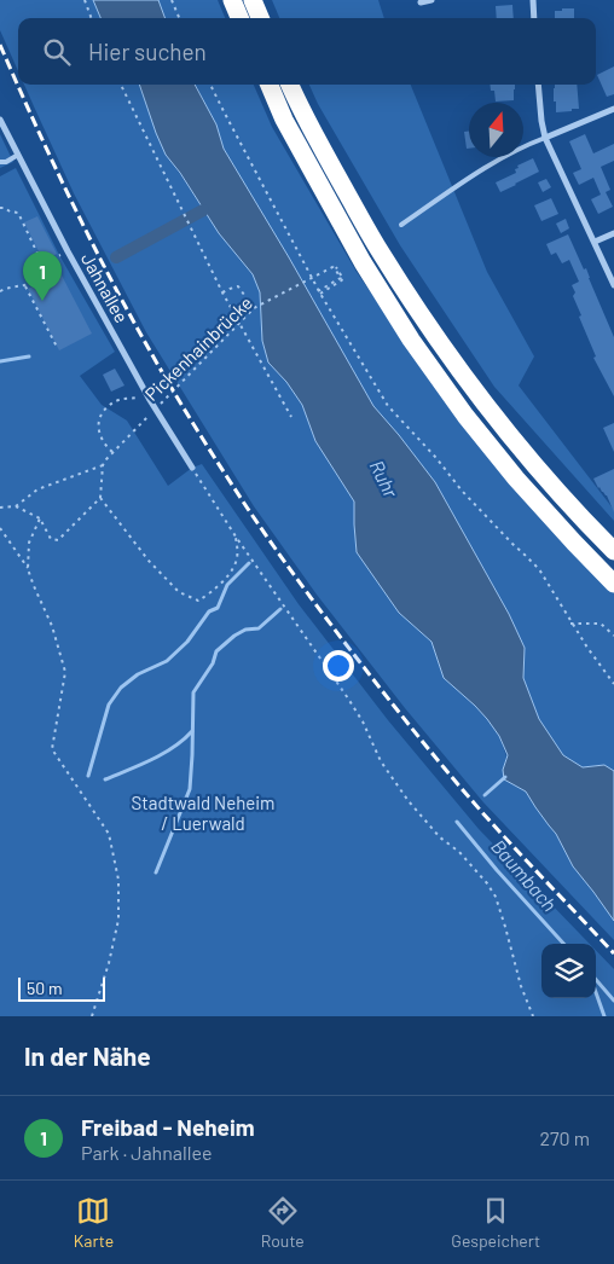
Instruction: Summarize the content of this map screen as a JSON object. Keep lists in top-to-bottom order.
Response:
{
  "streets": {
    "street": ["Jahnallee"],
    "path": ["Pickenhainbrücke"]
  },
  "water": ["Ruhr", "Baumbach"],
  "parks": ["Stadtwald Neheim / Luerwald"],
  "scale_bar": "50 m",
  "north": "top",
  "page": {
    "search": "Hier suchen",
    "pins": "1",
    "scale": "50 m",
    "heading": "In der Nähe",
    "list": [
      {
        "mark": "1",
        "name": "Freibad - Neheim",
        "note": "Park · Jahnallee",
        "value": "270 m"
      }
    ],
    "nav": ["Karte", "Route", "Gespeichert"]
  }
}
